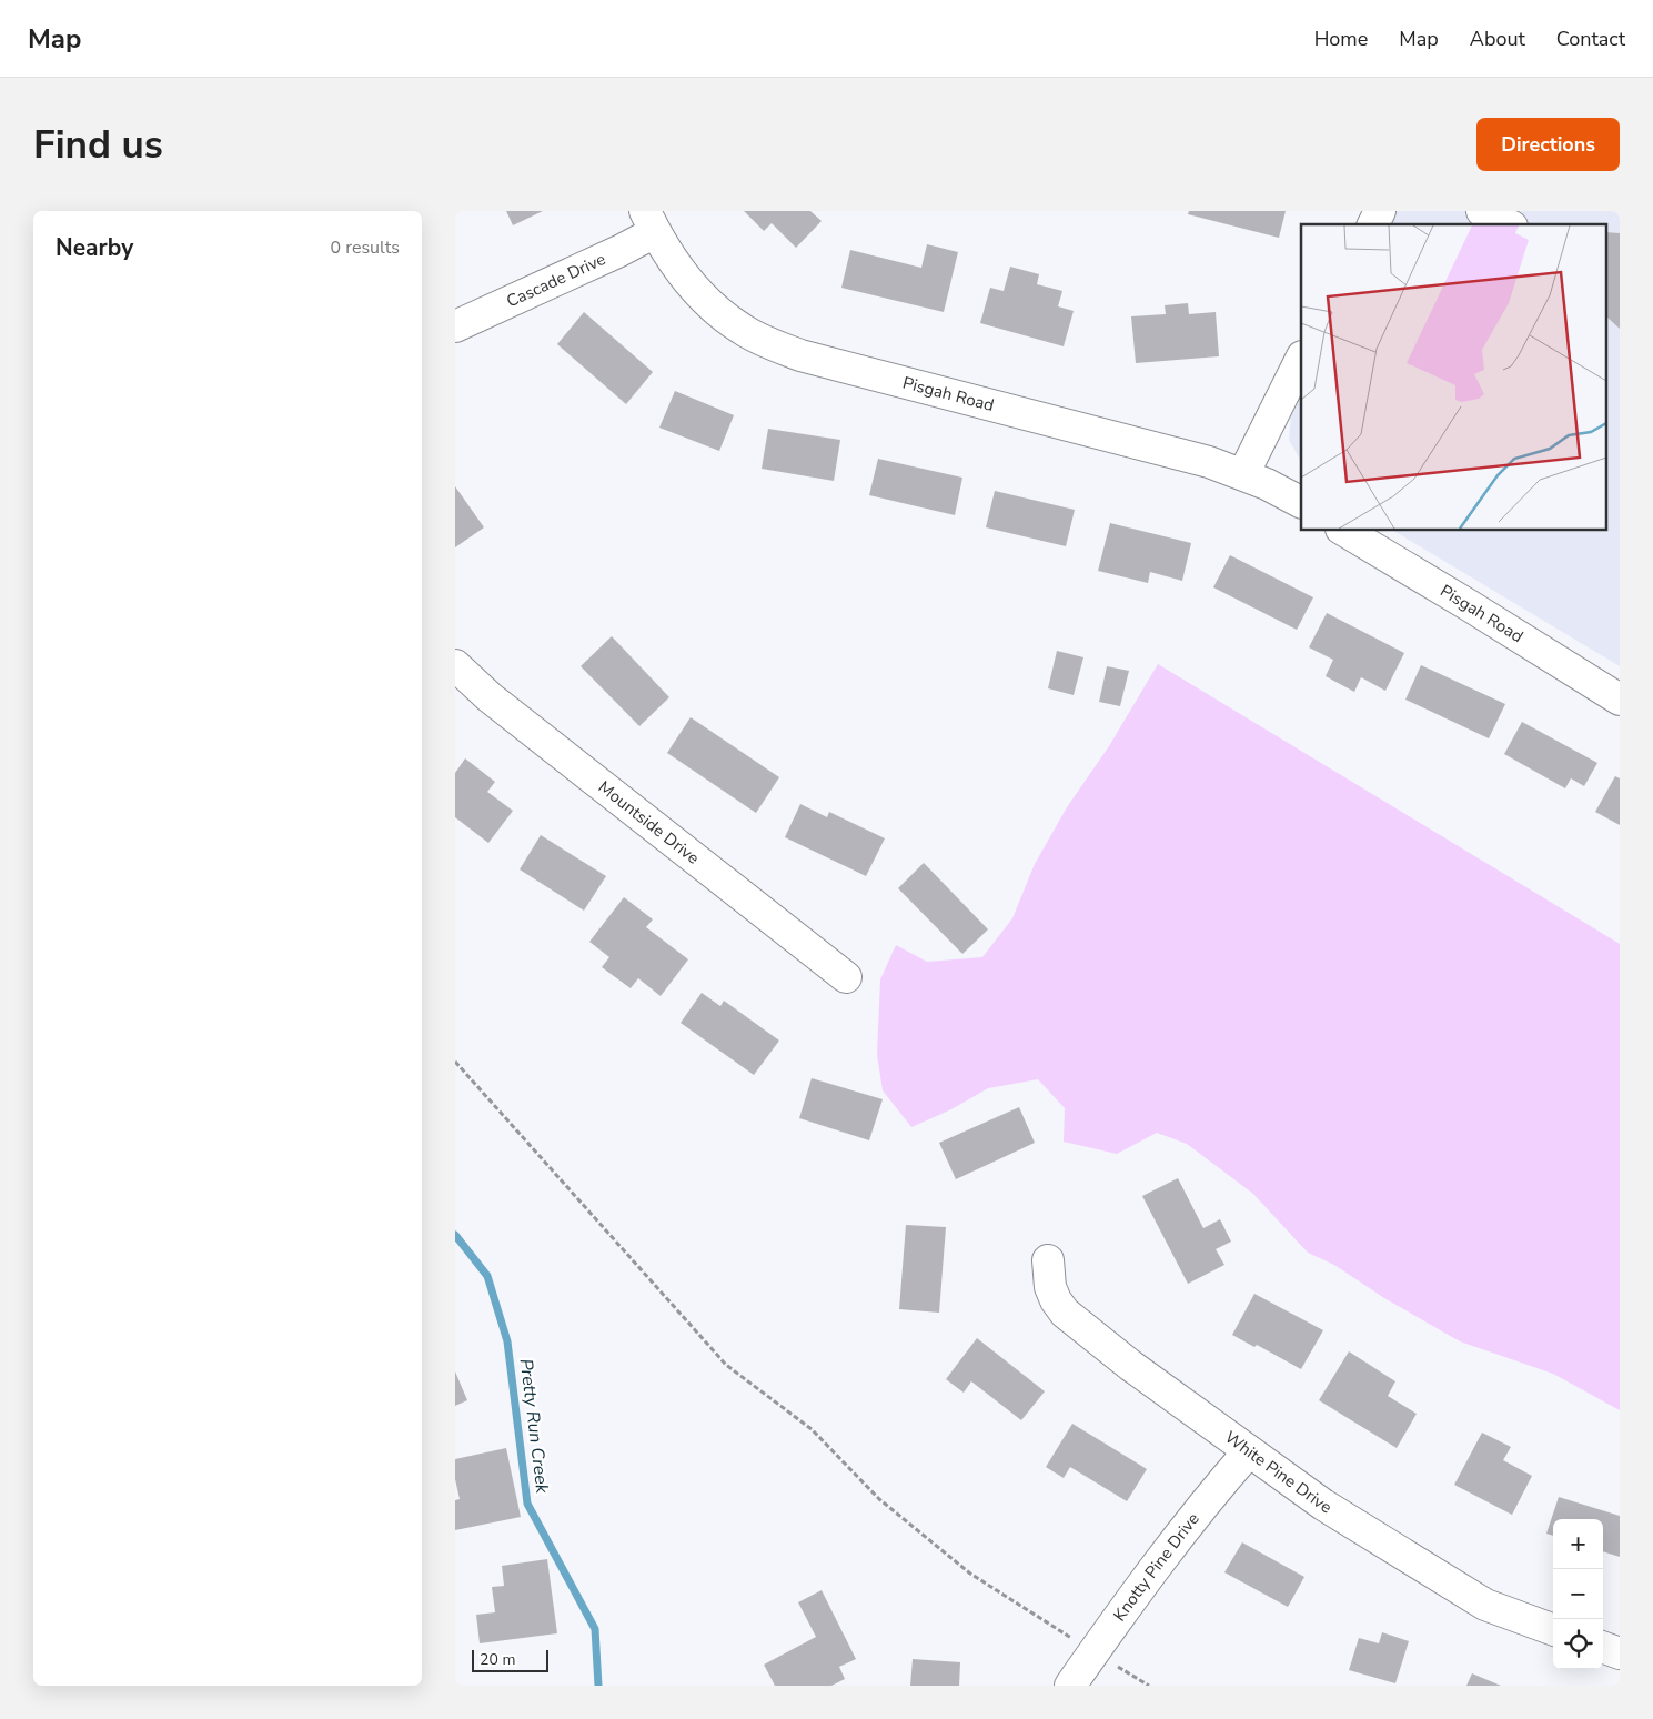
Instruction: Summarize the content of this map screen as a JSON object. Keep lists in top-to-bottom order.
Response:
{
  "streets": {
    "street": [
      "Cascade Drive",
      "Pisgah Road",
      "Mountside Drive",
      "White Pine Drive",
      "Knotty Pine Drive"
    ]
  },
  "crossings": [
    ["Cascade Drive", "Pisgah Road"],
    ["White Pine Drive", "Knotty Pine Drive"]
  ],
  "water": ["Pretty Run Creek"],
  "scale_bar": "20 m",
  "page": {
    "header": "Map",
    "nav": [
      "Home",
      "Map",
      "About",
      "Contact"
    ],
    "buttons": "Directions",
    "title": "Find us",
    "heading": ["Nearby", "0 results"],
    "map_buttons": ["+", "−"],
    "scale": "20 m"
  }
}
